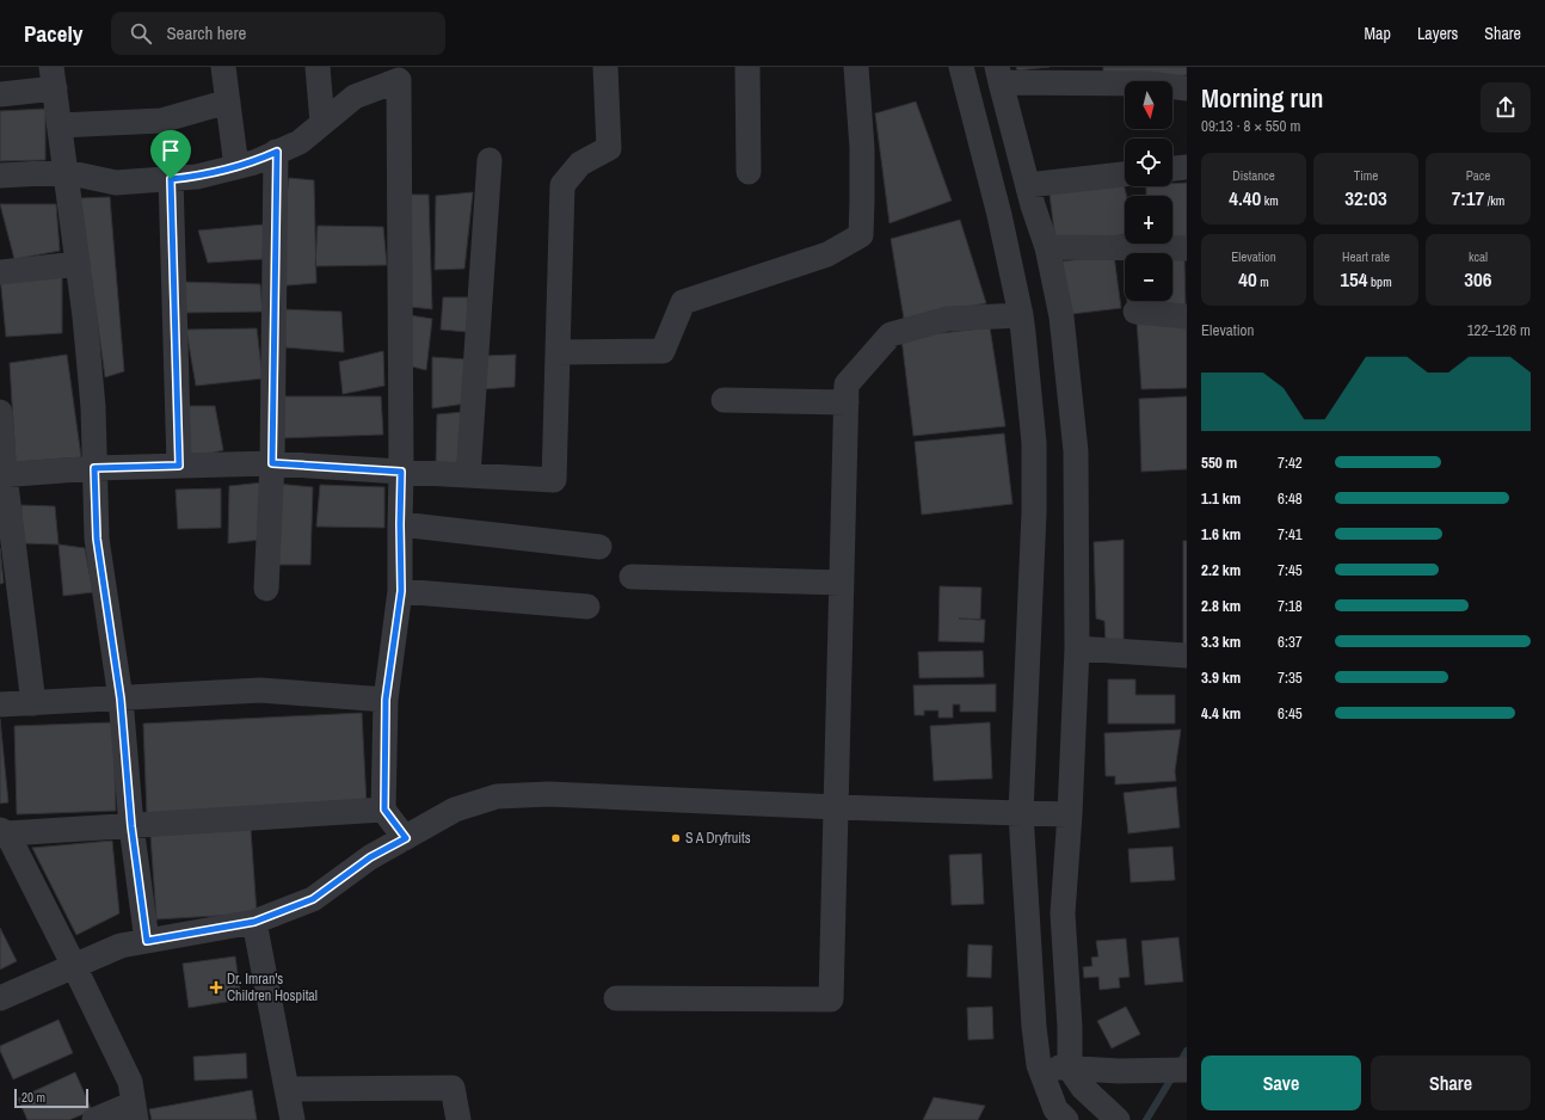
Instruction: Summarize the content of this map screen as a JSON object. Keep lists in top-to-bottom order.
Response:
{
  "places": {
    "other": ["S A Dryfruits"],
    "health": ["Dr. Imran's Children Hospital"]
  },
  "scale_bar": "20 m",
  "north": "bottom",
  "page": {
    "header": "Pacely",
    "search": "Search here",
    "nav": ["Map", "Layers", "Share"],
    "heading": ["Morning run", "09:13 · 8 × 550 m"],
    "map_buttons": ["+", "−"],
    "stats": [
      ["Distance", "4.40 km"],
      ["Time", "32:03"],
      ["Pace", "7:17 /km"],
      ["Elevation", "40 m"],
      ["Heart rate", "154 bpm"],
      ["kcal", "306"]
    ],
    "chart": ["Elevation", "122–126 m"],
    "list": [
      {
        "name": "550 m",
        "note": "7:42"
      },
      {
        "name": "1.1 km",
        "note": "6:48"
      },
      {
        "name": "1.6 km",
        "note": "7:41"
      },
      {
        "name": "2.2 km",
        "note": "7:45"
      },
      {
        "name": "2.8 km",
        "note": "7:18"
      },
      {
        "name": "3.3 km",
        "note": "6:37"
      },
      {
        "name": "3.9 km",
        "note": "7:35"
      },
      {
        "name": "4.4 km",
        "note": "6:45"
      }
    ],
    "buttons": ["Save", "Share"],
    "scale": "20 m"
  }
}
